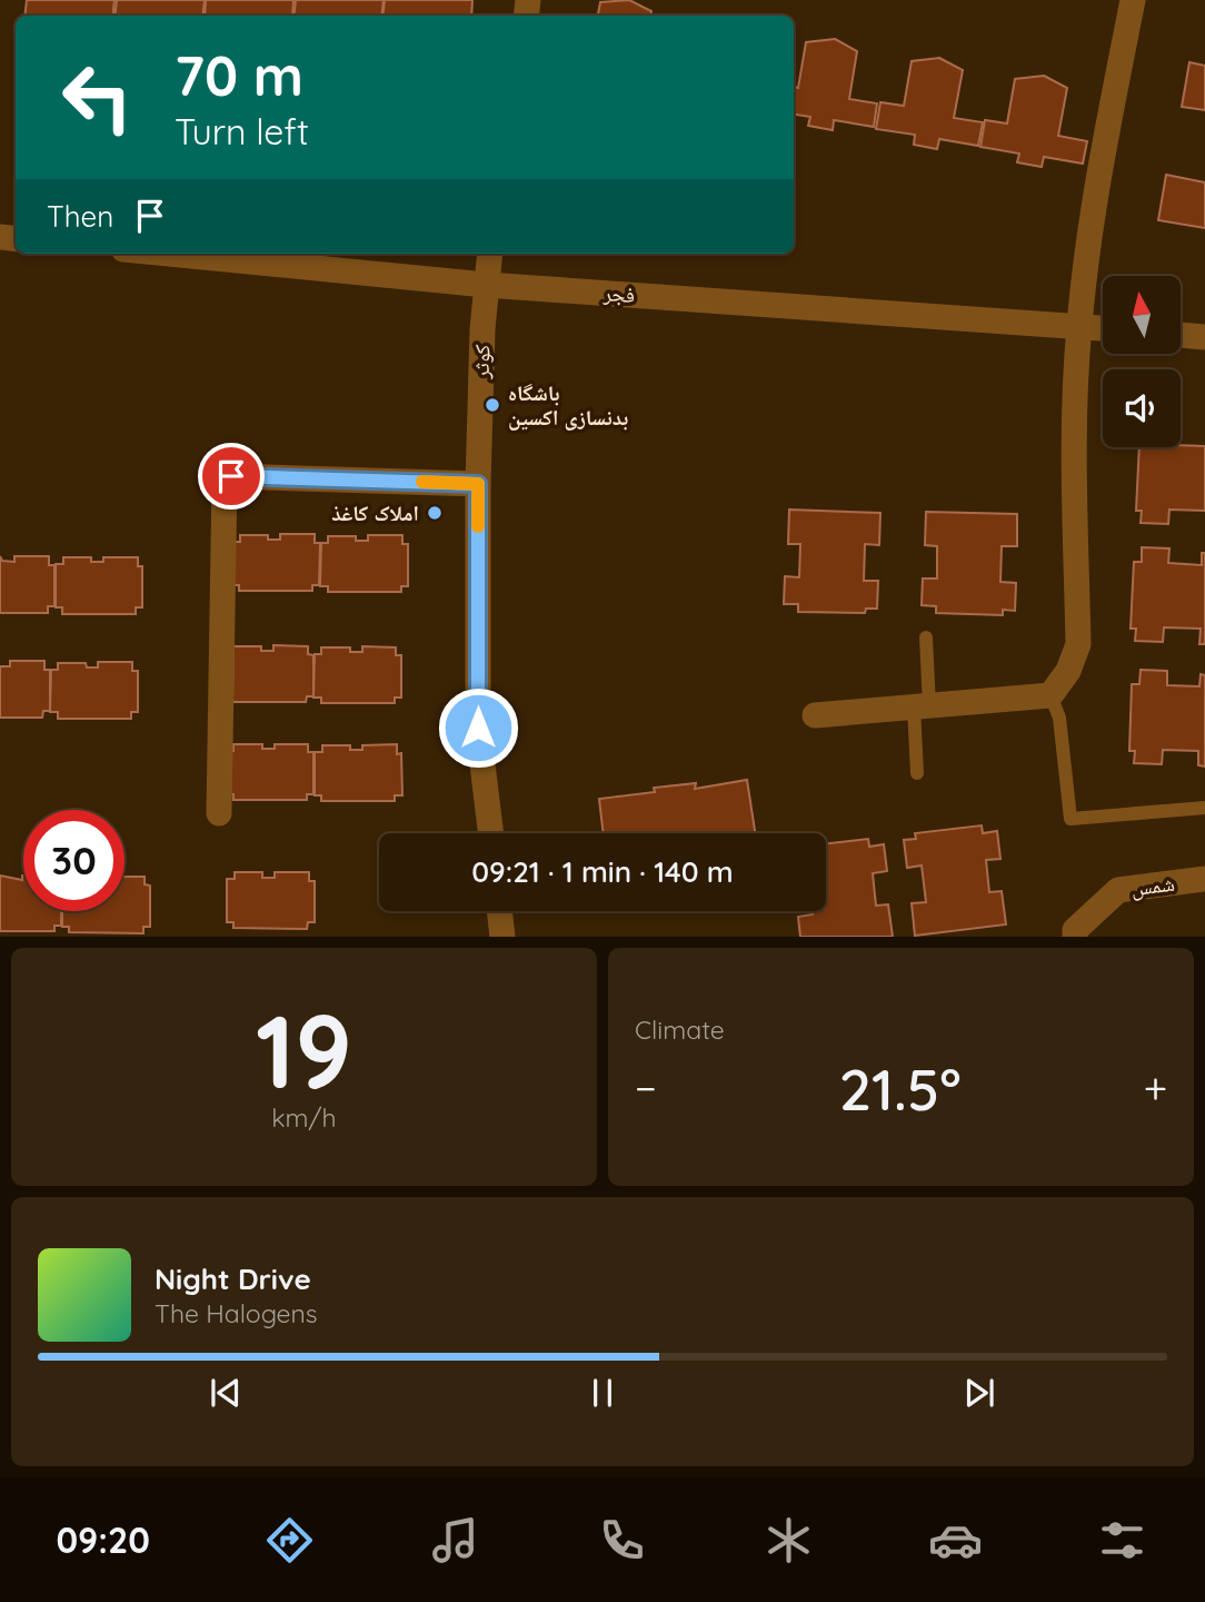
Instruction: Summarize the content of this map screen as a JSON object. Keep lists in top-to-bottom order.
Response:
{
  "streets": {
    "street": ["فجر", "کوثر", "شمس"]
  },
  "crossings": [
    ["فجر", "کوثر"]
  ],
  "places": ["باشگاه بدنسازی اکسین", "املاک کاغذ"],
  "north": "top",
  "page": {
    "turn": ["70 m", "Turn left"],
    "then": "Then",
    "limit": "30",
    "trip": "09:21 · 1 min · 140 m",
    "tile": [
      ["19", "km/h"],
      "Climate"
    ],
    "heat": ["−", "21.5°", "+"],
    "song": ["Night Drive", "The Halogens"],
    "tabs": "09:20"
  }
}
